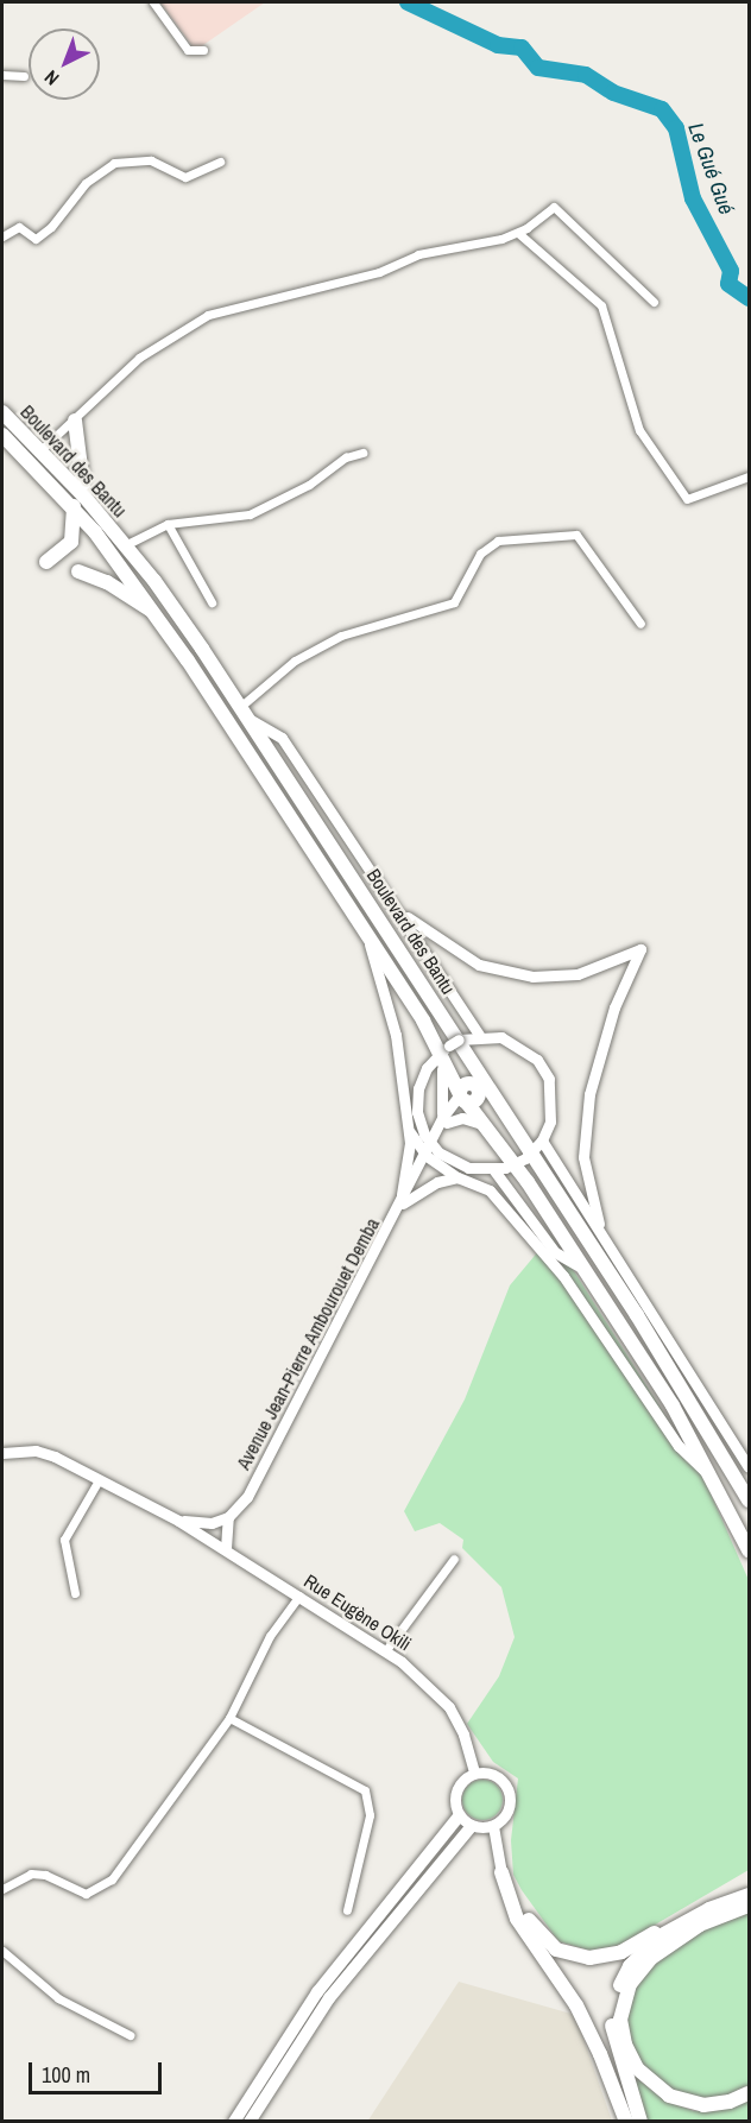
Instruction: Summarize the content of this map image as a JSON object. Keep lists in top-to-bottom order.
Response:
{
  "streets": {
    "highway": ["Boulevard des Bantu"],
    "main road": ["Avenue Jean-Pierre Ambourouet Demba", "Rue Eugène Okili"]
  },
  "crossings": [
    ["Boulevard des Bantu", "Avenue Jean-Pierre Ambourouet Demba"]
  ],
  "water": ["Le Gué Gué"],
  "scale_bar": "100 m",
  "north": "bottom left"
}
